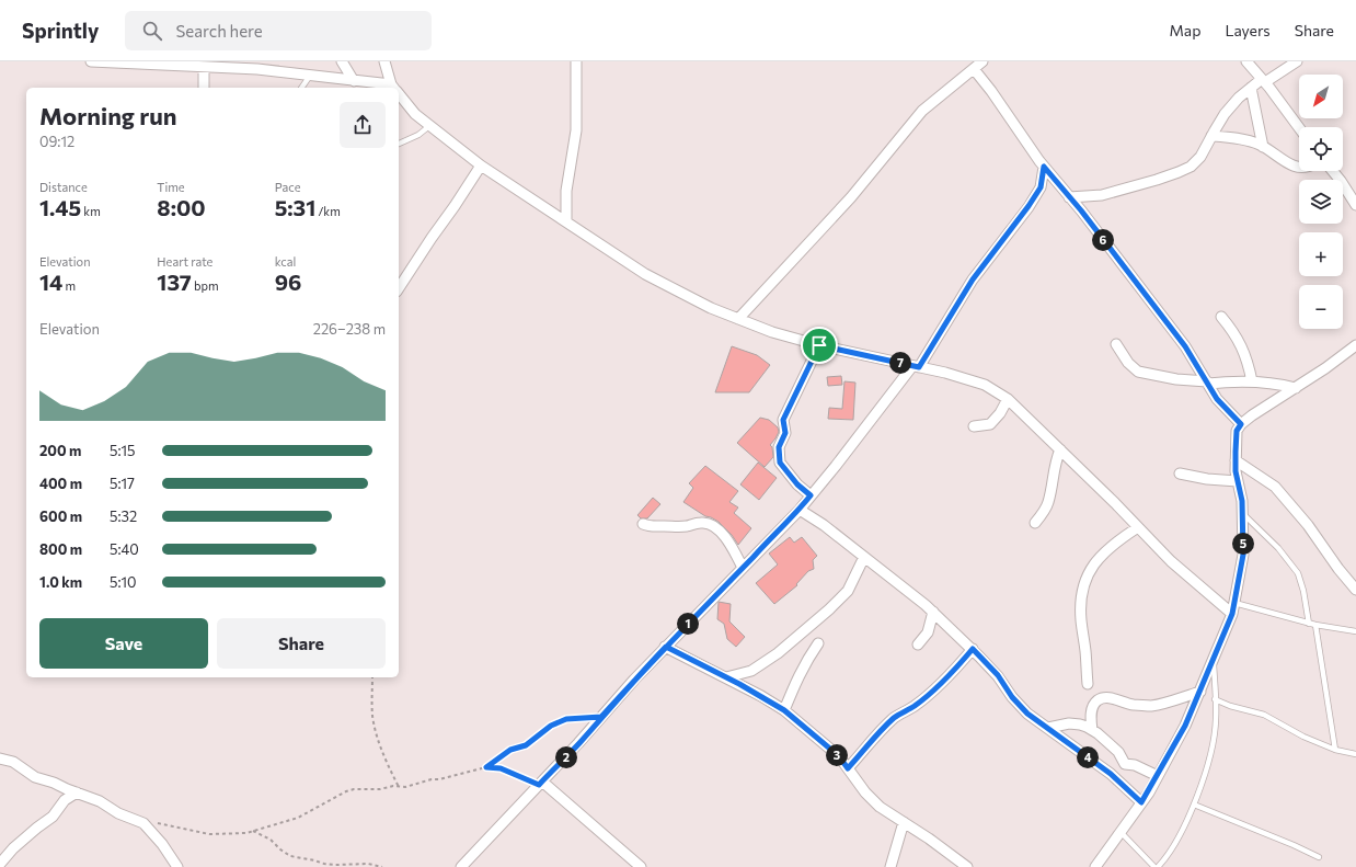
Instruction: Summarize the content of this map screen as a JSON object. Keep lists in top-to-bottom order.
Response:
{
  "north": "bottom left",
  "page": {
    "header": "Sprintly",
    "search": "Search here",
    "nav": ["Map", "Layers", "Share"],
    "map_buttons": ["+", "−"],
    "heading": ["Morning run", "09:12"],
    "stats": [
      ["Distance", "1.45 km"],
      ["Time", "8:00"],
      ["Pace", "5:31 /km"],
      ["Elevation", "14 m"],
      ["Heart rate", "137 bpm"],
      ["kcal", "96"]
    ],
    "pins": [
      "6",
      "7",
      "5",
      "1",
      "3",
      "2",
      "4"
    ],
    "chart": ["Elevation", "226–238 m"],
    "list": [
      {
        "name": "200 m",
        "note": "5:15"
      },
      {
        "name": "400 m",
        "note": "5:17"
      },
      {
        "name": "600 m",
        "note": "5:32"
      },
      {
        "name": "800 m",
        "note": "5:40"
      },
      {
        "name": "1.0 km",
        "note": "5:10"
      }
    ],
    "buttons": ["Save", "Share"]
  }
}
